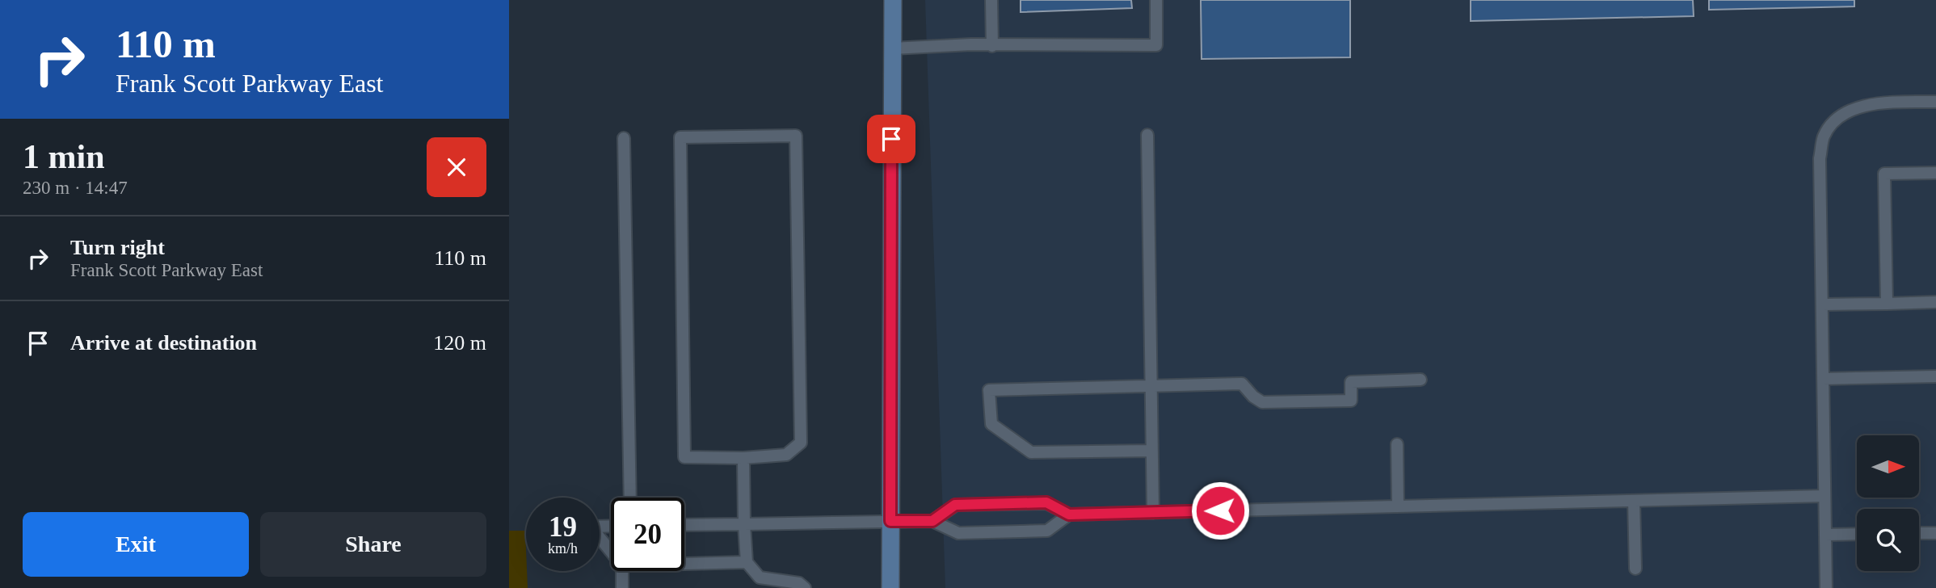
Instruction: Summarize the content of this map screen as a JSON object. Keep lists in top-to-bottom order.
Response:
{
  "north": "right",
  "page": {
    "turn": ["110 m", "Frank Scott Parkway East"],
    "heading": ["1 min", "230 m · 14:47"],
    "list": [
      {
        "name": "Turn right",
        "note": "Frank Scott Parkway East",
        "value": "110 m"
      },
      {
        "name": "Arrive at destination",
        "value": "120 m"
      }
    ],
    "speed": "19 km/h",
    "limit": "20",
    "buttons": ["Exit", "Share"]
  }
}
